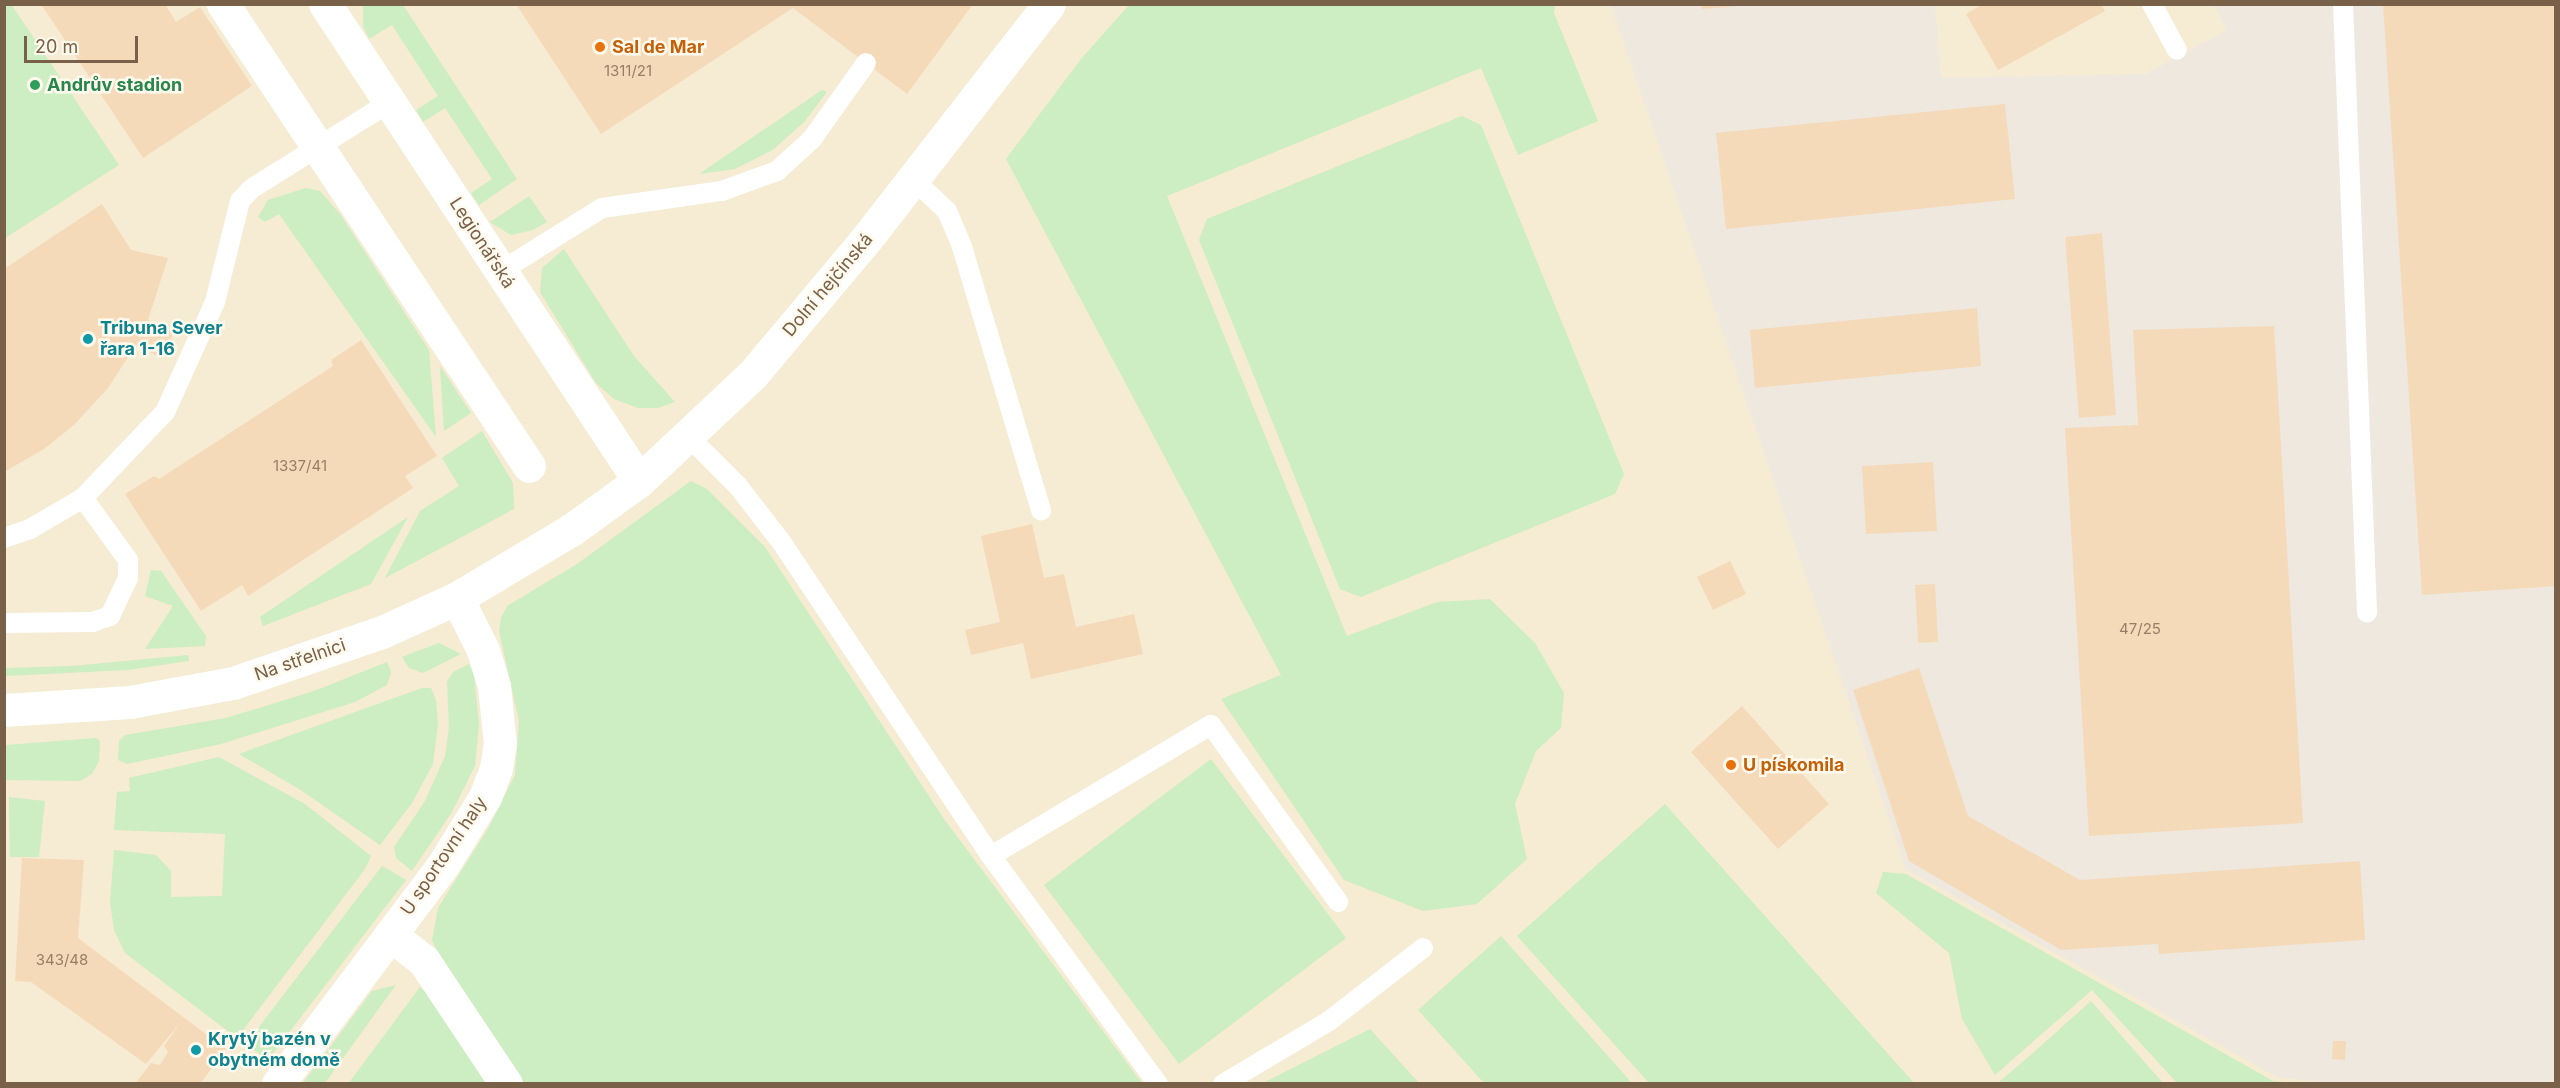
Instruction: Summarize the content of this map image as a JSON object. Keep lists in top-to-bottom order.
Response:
{
  "streets": {
    "street": [
      "Legionářská",
      "Dolní hejčínská",
      "Na střelnici",
      "U sportovní haly"
    ]
  },
  "crossings": [
    ["Legionářská", "Dolní hejčínská"],
    ["Dolní hejčínská", "Na střelnici"],
    ["Na střelnici", "U sportovní haly"]
  ],
  "places": [
    "Sal de Mar",
    "Andrův stadion",
    "Tribuna Sever řara 1-16",
    "U pískomila",
    "Krytý bazén v obytném domě"
  ],
  "house_numbers": [
    "1311/21",
    "1337/41",
    "47/25",
    "343/48"
  ],
  "scale_bar": "20 m"
}
